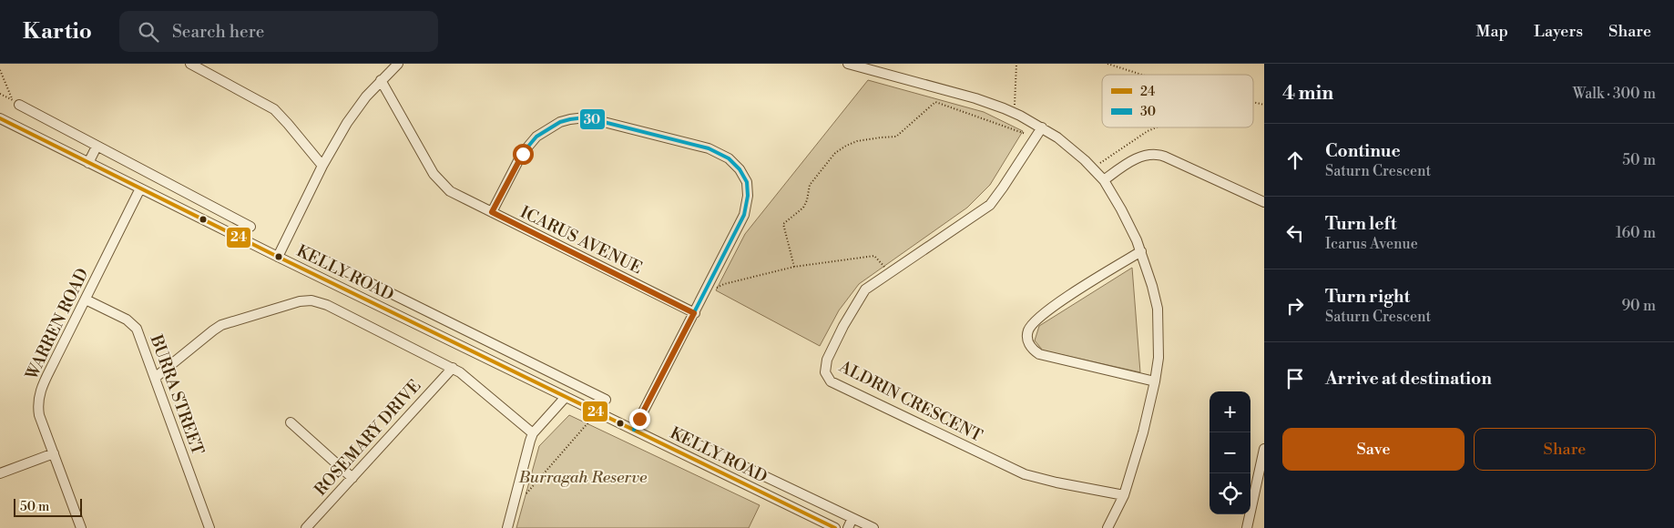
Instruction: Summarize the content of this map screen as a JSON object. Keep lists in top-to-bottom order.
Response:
{
  "streets": {
    "street": [
      "ICARUS AVENUE",
      "KELLY ROAD",
      "WARREN ROAD",
      "BURRA STREET",
      "ALDRIN CRESCENT",
      "ROSEMARY DRIVE"
    ]
  },
  "crossings": [
    ["KELLY ROAD", "WARREN ROAD"],
    ["WARREN ROAD", "BURRA STREET"]
  ],
  "parks": ["Burragah Reserve"],
  "lines": ["transit line 30", "transit line 24"],
  "legend": ["24", "30"],
  "scale_bar": "50 m",
  "page": {
    "header": "Kartio",
    "search": "Search here",
    "nav": ["Map", "Layers", "Share"],
    "heading": ["4 min", "Walk · 300 m"],
    "list": [
      ["Continue", "Saturn Crescent", "50 m"],
      ["Turn left", "Icarus Avenue", "160 m"],
      ["Turn right", "Saturn Crescent", "90 m"],
      "Arrive at destination"
    ],
    "map_buttons": ["+", "−"],
    "buttons": ["Save", "Share"],
    "scale": "50 m"
  }
}
